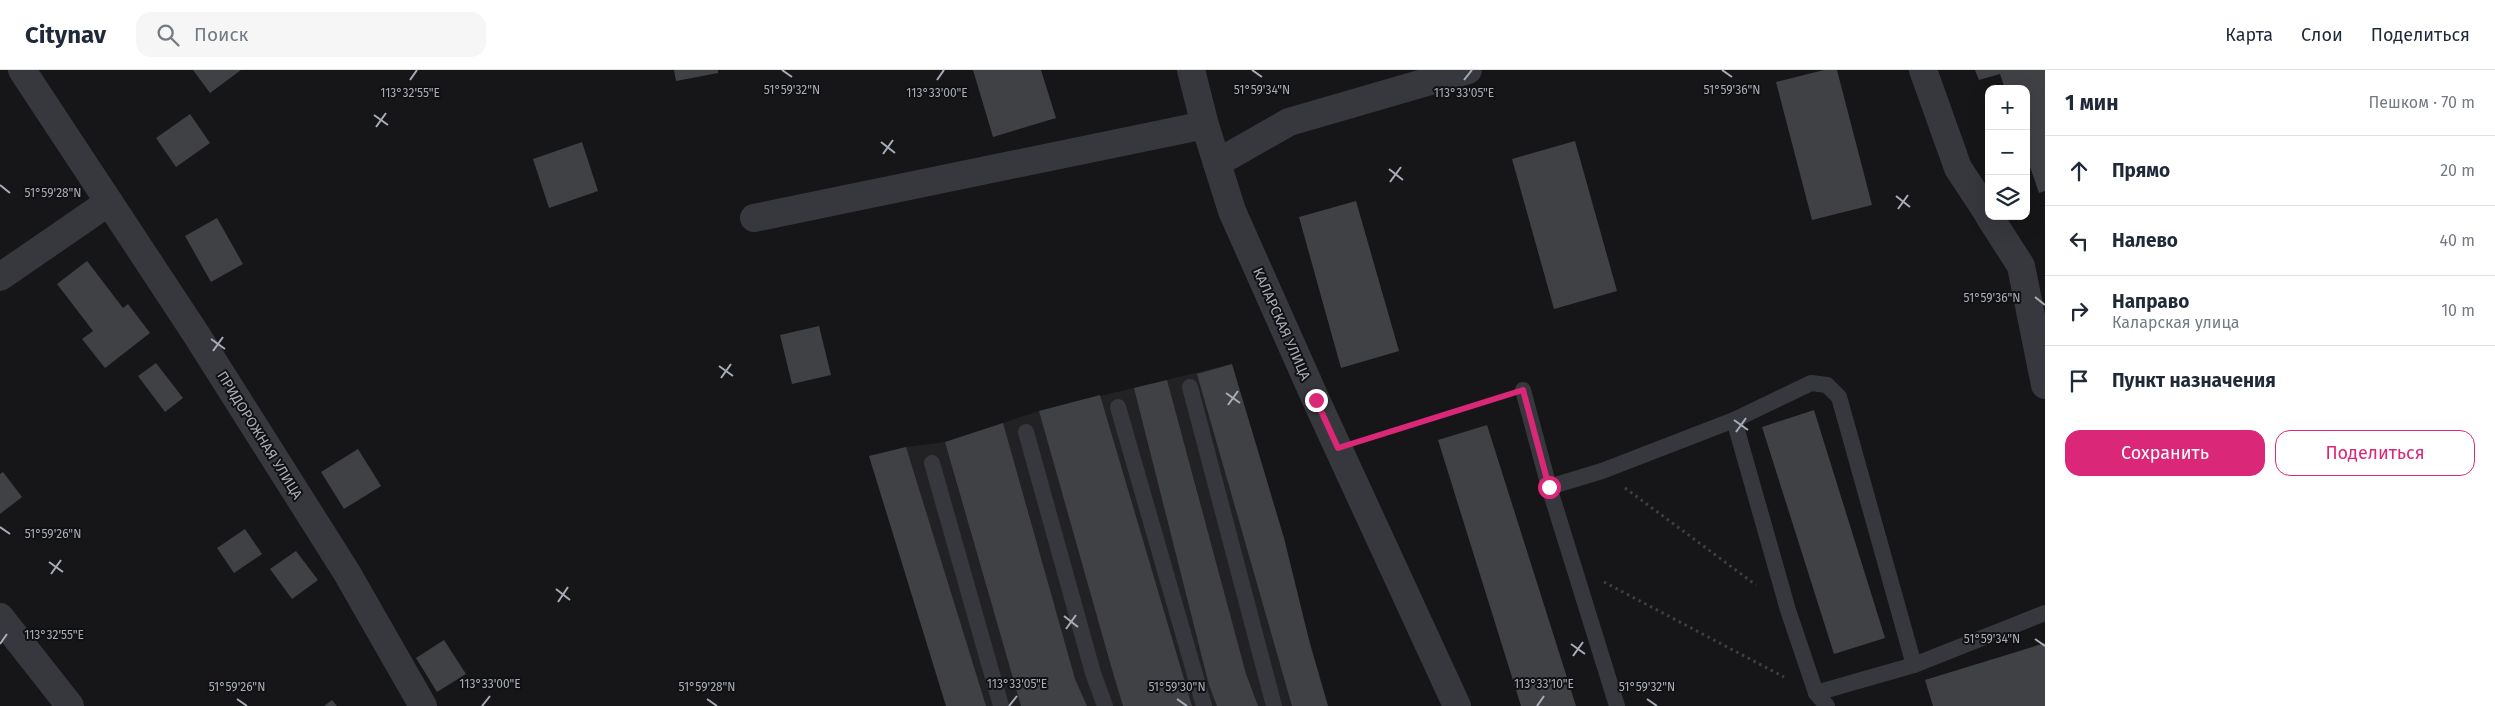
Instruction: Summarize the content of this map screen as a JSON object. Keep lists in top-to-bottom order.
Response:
{
  "streets": {
    "street": ["КАЛАРСКАЯ УЛИЦА", "ПРИДОРОЖНАЯ УЛИЦА"]
  },
  "page": {
    "header": "Citynav",
    "search": "Поиск",
    "nav": ["Карта", "Слои", "Поделиться"],
    "heading": ["1 мин", "Пешком · 70 m"],
    "map_buttons": ["+", "−"],
    "list": [
      ["Прямо", "20 m"],
      ["Налево", "40 m"],
      ["Направо", "Каларская улица", "10 m"],
      "Пункт назначения"
    ],
    "buttons": ["Сохранить", "Поделиться"]
  },
  "coordinates": [
    "51°59'32\"N",
    "51°59'34\"N",
    "51°59'36\"N",
    "113°32'55\"E",
    "113°33'00\"E",
    "113°33'05\"E",
    "51°59'28\"N",
    "51°59'26\"N",
    "113°33'10\"E",
    "51°59'30\"N"
  ]
}
